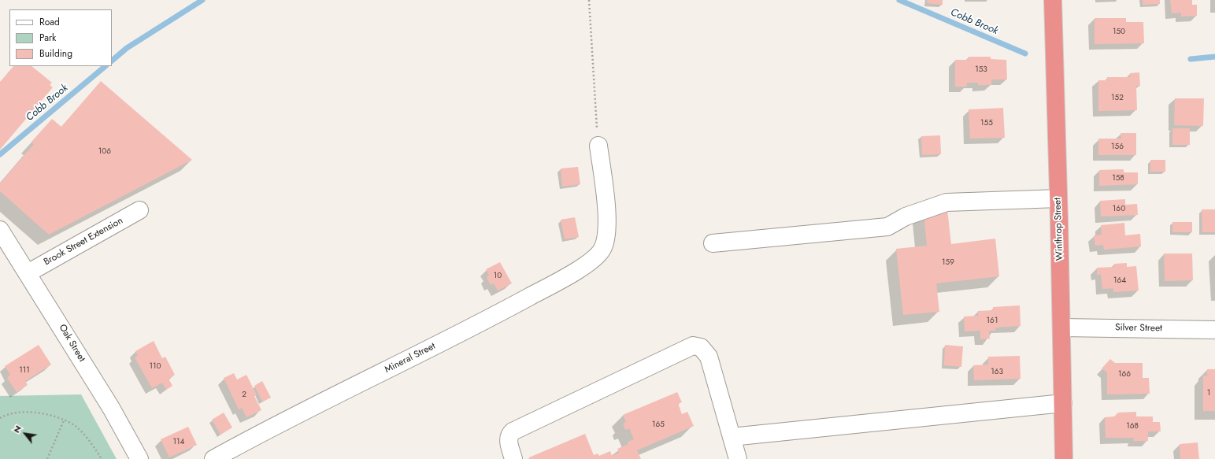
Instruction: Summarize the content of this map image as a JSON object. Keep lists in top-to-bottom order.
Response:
{
  "streets": {
    "highway": ["Winthrop Street"],
    "street": [
      "Brook Street Extension",
      "Silver Street",
      "Oak Street",
      "Mineral Street"
    ]
  },
  "crossings": [
    ["Winthrop Street", "Silver Street"],
    ["Brook Street Extension", "Oak Street"]
  ],
  "water": ["Cobb Brook"],
  "house_numbers": [
    "150",
    "153",
    "152",
    "155",
    "156",
    "106",
    "158",
    "160",
    "159",
    "10",
    "164",
    "161",
    "110",
    "111",
    "163",
    "166",
    "1",
    "2",
    "165",
    "168",
    "114"
  ],
  "legend": ["Road", "Park", "Building"],
  "north": "top left"
}
